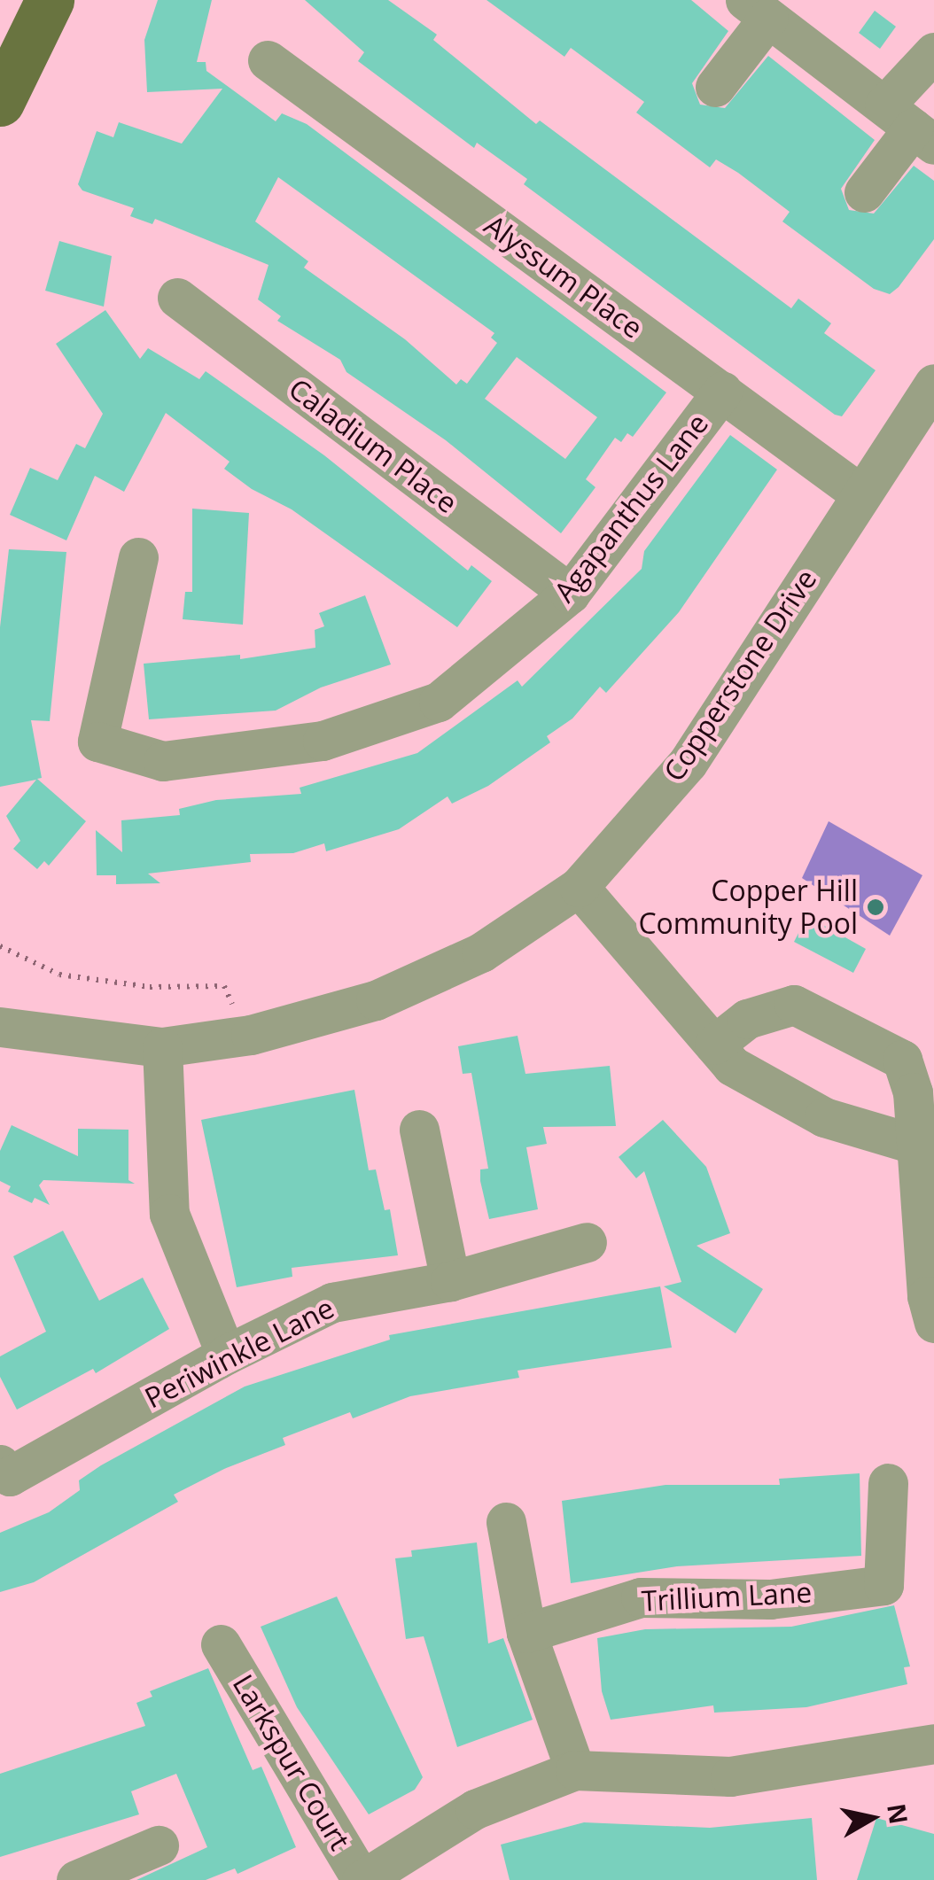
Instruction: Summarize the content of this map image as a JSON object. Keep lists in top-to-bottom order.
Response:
{
  "streets": {
    "street": [
      "Alyssum Place",
      "Caladium Place",
      "Agapanthus Lane",
      "Copperstone Drive",
      "Periwinkle Lane",
      "Trillium Lane",
      "Larkspur Court"
    ]
  },
  "crossings": [
    ["Alyssum Place", "Agapanthus Lane"],
    ["Alyssum Place", "Copperstone Drive"],
    ["Caladium Place", "Agapanthus Lane"]
  ],
  "places": ["Copper Hill Community Pool"],
  "north": "right"
}
